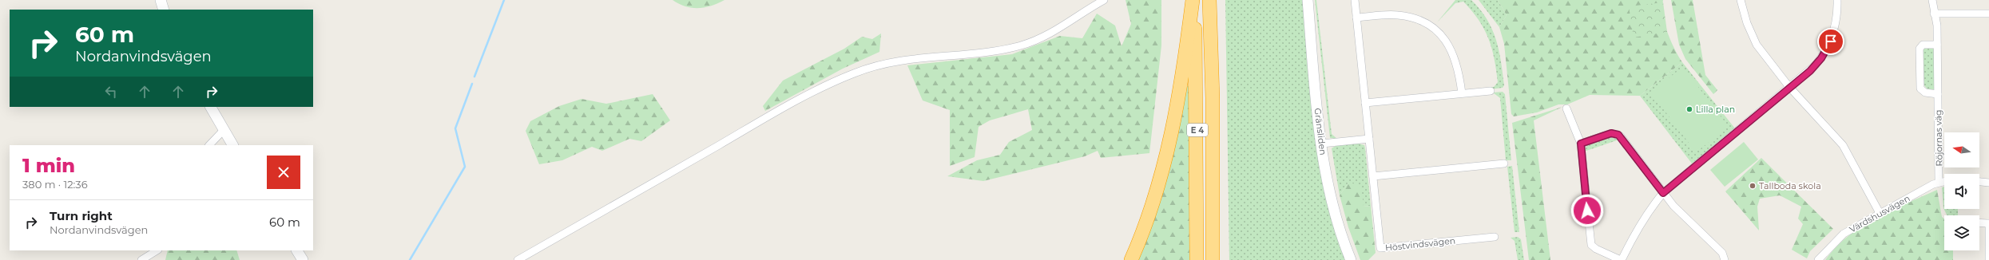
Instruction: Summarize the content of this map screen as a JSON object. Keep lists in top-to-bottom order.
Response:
{
  "streets": {
    "highway": ["E 4"],
    "street": [
      "Gränsliden",
      "Röjornas väg",
      "Värdshusvägen",
      "Höstvindsvägen"
    ]
  },
  "crossings": [
    ["Röjornas väg", "Värdshusvägen"]
  ],
  "places": ["Lilla plan", "Tallboda skola"],
  "north": "left",
  "page": {
    "turn": ["60 m", "Nordanvindsvägen"],
    "heading": ["1 min", "380 m · 12:36"],
    "list": [
      {
        "name": "Turn right",
        "note": "Nordanvindsvägen",
        "value": "60 m"
      }
    ]
  }
}
